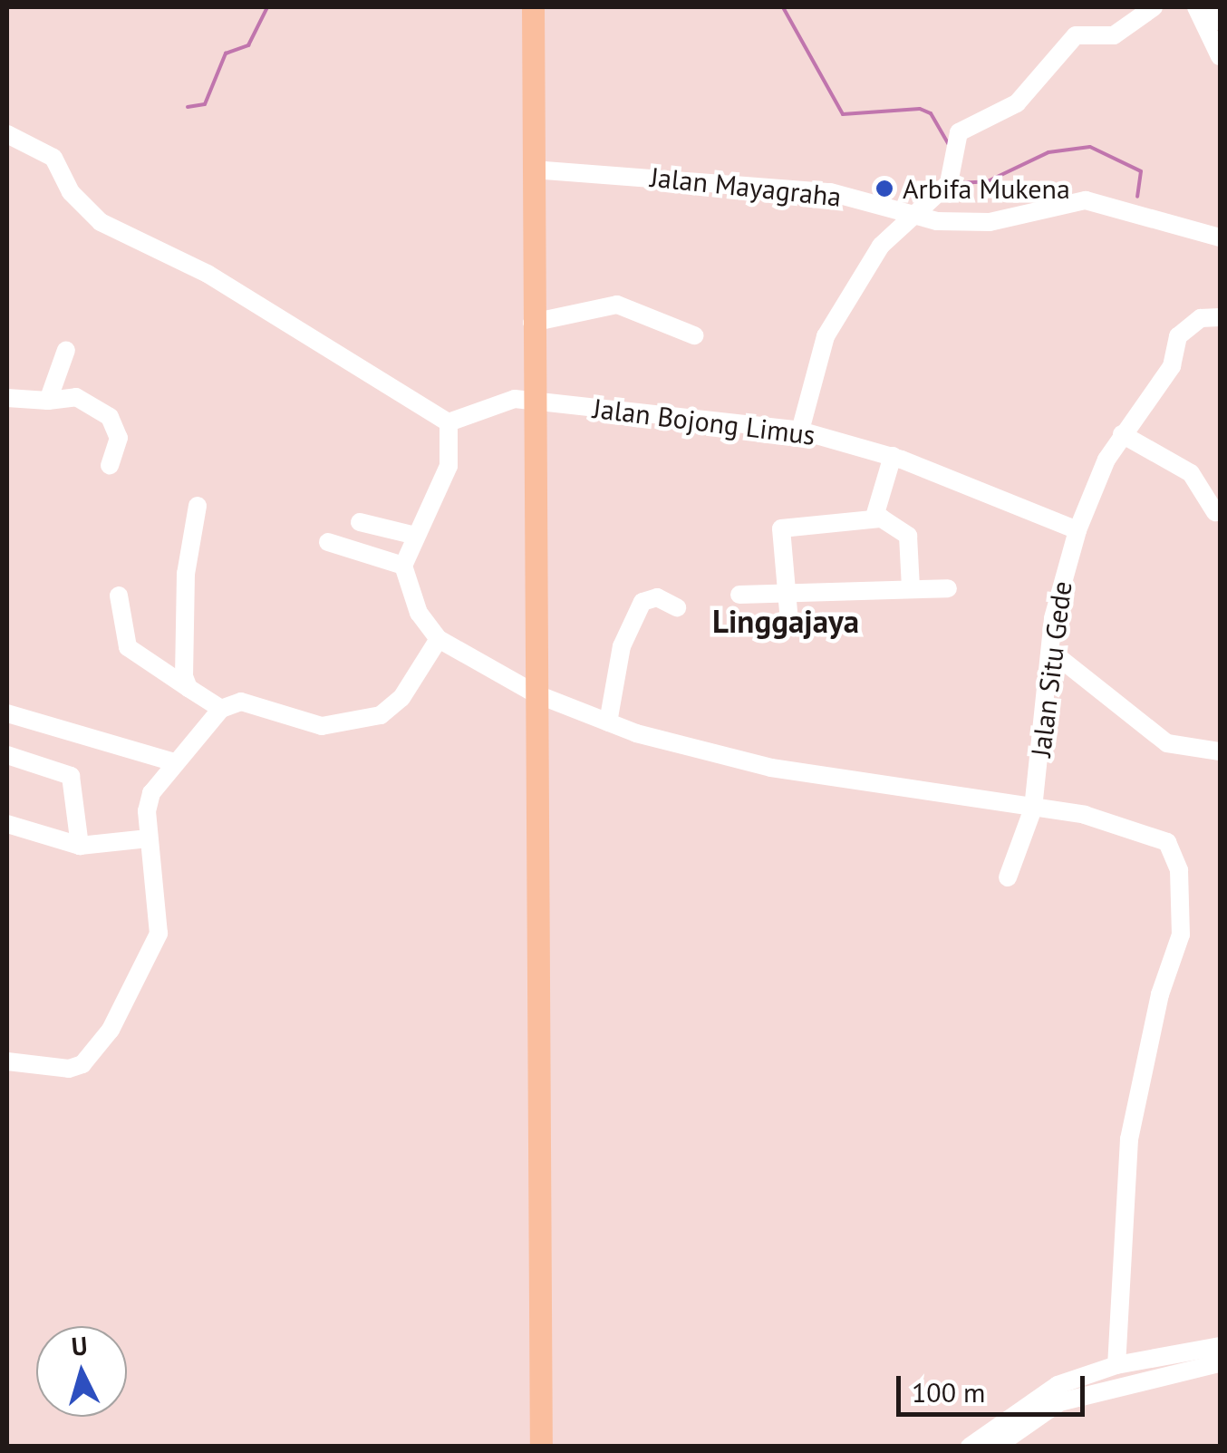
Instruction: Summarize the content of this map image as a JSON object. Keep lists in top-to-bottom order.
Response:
{
  "streets": {
    "street": ["Jalan Mayagraha", "Jalan Bojong Limus", "Jalan Situ Gede"]
  },
  "crossings": [
    ["Jalan Bojong Limus", "Jalan Situ Gede"]
  ],
  "districts": ["Linggajaya"],
  "places": ["Arbifa Mukena"],
  "scale_bar": "100 m",
  "north": "top"
}
